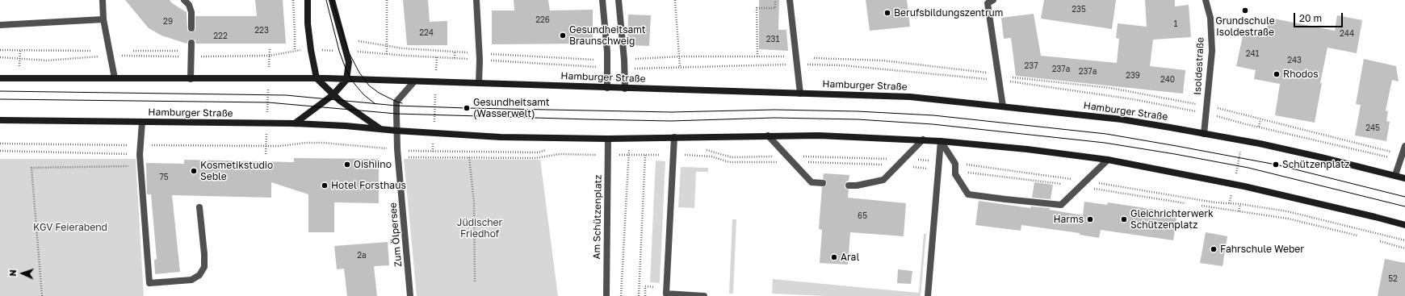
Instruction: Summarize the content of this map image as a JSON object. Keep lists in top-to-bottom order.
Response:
{
  "streets": {
    "main road": ["Hamburger Straße"],
    "street": ["Isoldestraße", "Am Schützenplatz", "Zum Ölpersee"]
  },
  "crossings": [
    ["Isoldestraße", "Hamburger Straße"],
    ["Hamburger Straße", "Am Schützenplatz"],
    ["Hamburger Straße", "Zum Ölpersee"]
  ],
  "parks": ["Jüdischer Friedhof", "KGV Feierabend"],
  "places": [
    "Grundschule Isoldestraße",
    "Berufsbildungszentrum",
    "Gesundheitsamt Braunschweig",
    "Rhodos",
    "Gesundheitsamt (Wasserwelt)",
    "Oishiino",
    "Schützenplatz",
    "Kosmetikstudio Seble",
    "Hotel Forsthaus",
    "Harms",
    "Gleichrichterwerk Schützenplatz",
    "Fahrschule Weber",
    "Aral"
  ],
  "house_numbers": [
    "235",
    "226",
    "29",
    "1",
    "223",
    "224",
    "244",
    "222",
    "231",
    "241",
    "243",
    "237",
    "237a",
    "237a",
    "239",
    "240",
    "245",
    "75",
    "65",
    "2a",
    "52"
  ],
  "scale_bar": "20 m",
  "north": "left"
}
